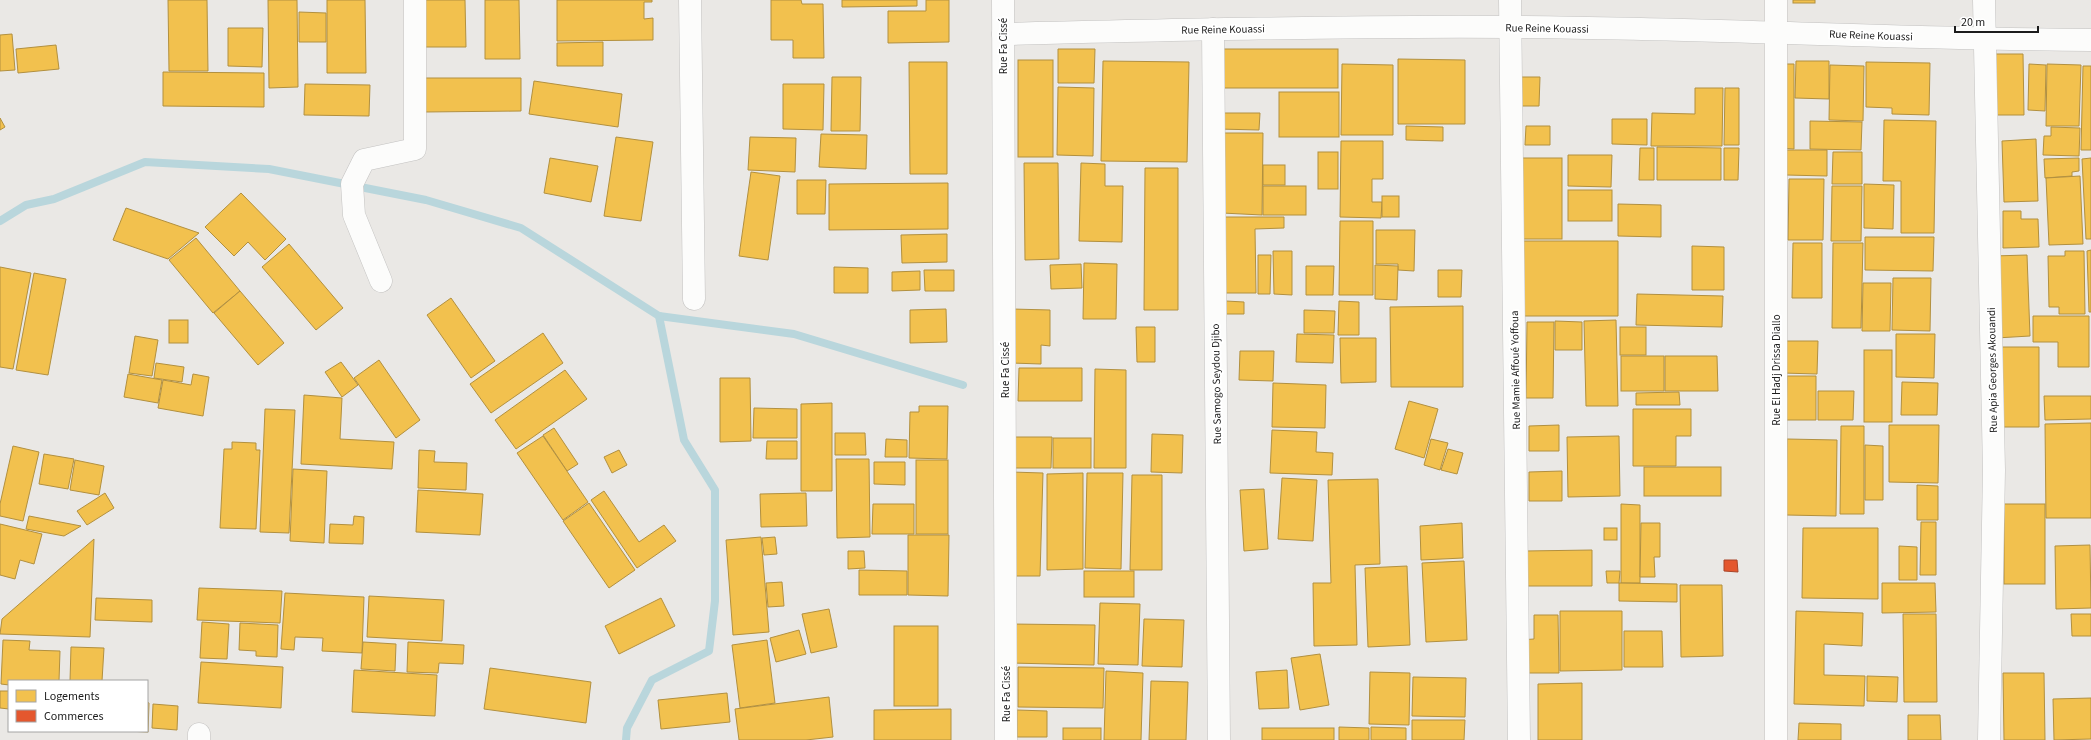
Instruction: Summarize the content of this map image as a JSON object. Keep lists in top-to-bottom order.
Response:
{
  "streets": {
    "street": [
      "Rue Reine Kouassi",
      "Rue Fa Cissé",
      "Rue Mamie Affoué Yoffoua",
      "Rue El Hadj Drissa Diallo",
      "Rue Apia Georges Akouandi",
      "Rue Samogo Seydou Djibo"
    ]
  },
  "crossings": [
    ["Rue Reine Kouassi", "Rue Fa Cissé"],
    ["Rue Reine Kouassi", "Rue Mamie Affoué Yoffoua"],
    ["Rue Reine Kouassi", "Rue El Hadj Drissa Diallo"],
    ["Rue Reine Kouassi", "Rue Apia Georges Akouandi"],
    ["Rue Reine Kouassi", "Rue Samogo Seydou Djibo"]
  ],
  "legend": ["Logements", "Commerces"],
  "scale_bar": "20 m"
}
